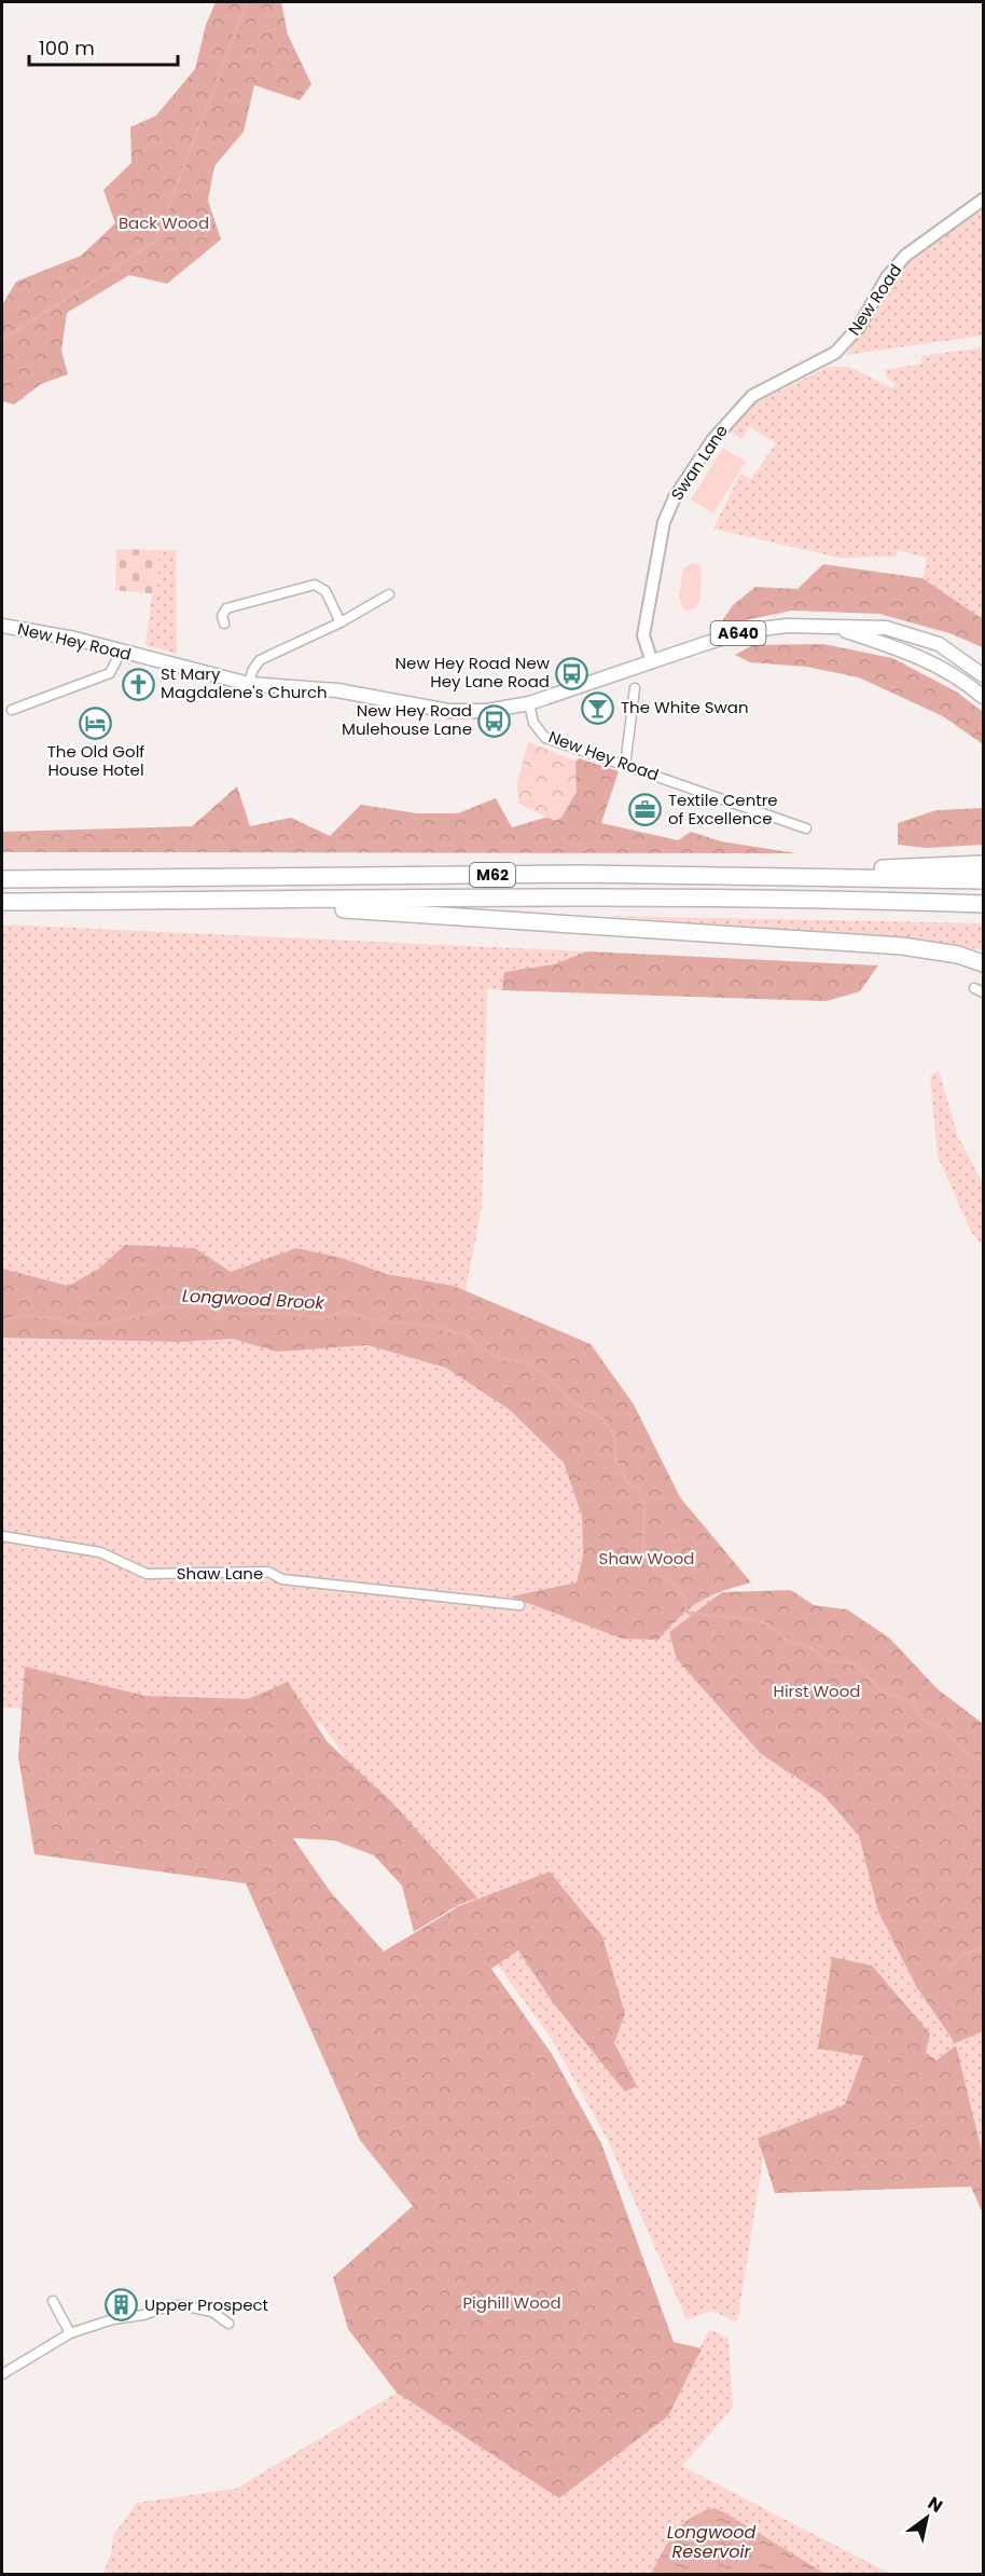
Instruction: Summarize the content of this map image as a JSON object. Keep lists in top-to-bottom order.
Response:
{
  "streets": {
    "highway": ["M62"],
    "main road": ["A640", "New Hey Road"],
    "street": ["New Road", "Swan Lane", "Shaw Lane"]
  },
  "crossings": [
    ["New Road", "Swan Lane"],
    ["Swan Lane", "New Hey Road"]
  ],
  "water": ["Longwood Brook", "Longwood Reservoir"],
  "parks": [
    "Back Wood",
    "Shaw Wood",
    "Hirst Wood",
    "Pighill Wood"
  ],
  "places": {
    "bus stop": ["New Hey Road New Hey Lane Road", "New Hey Road Mulehouse Lane"],
    "church": ["St Mary Magdalene's Church"],
    "bar": ["The White Swan"],
    "hotel": ["The Old Golf House Hotel"],
    "office": ["Textile Centre of Excellence"],
    "building": ["Upper Prospect"]
  },
  "scale_bar": "100 m",
  "north": "top right"
}
